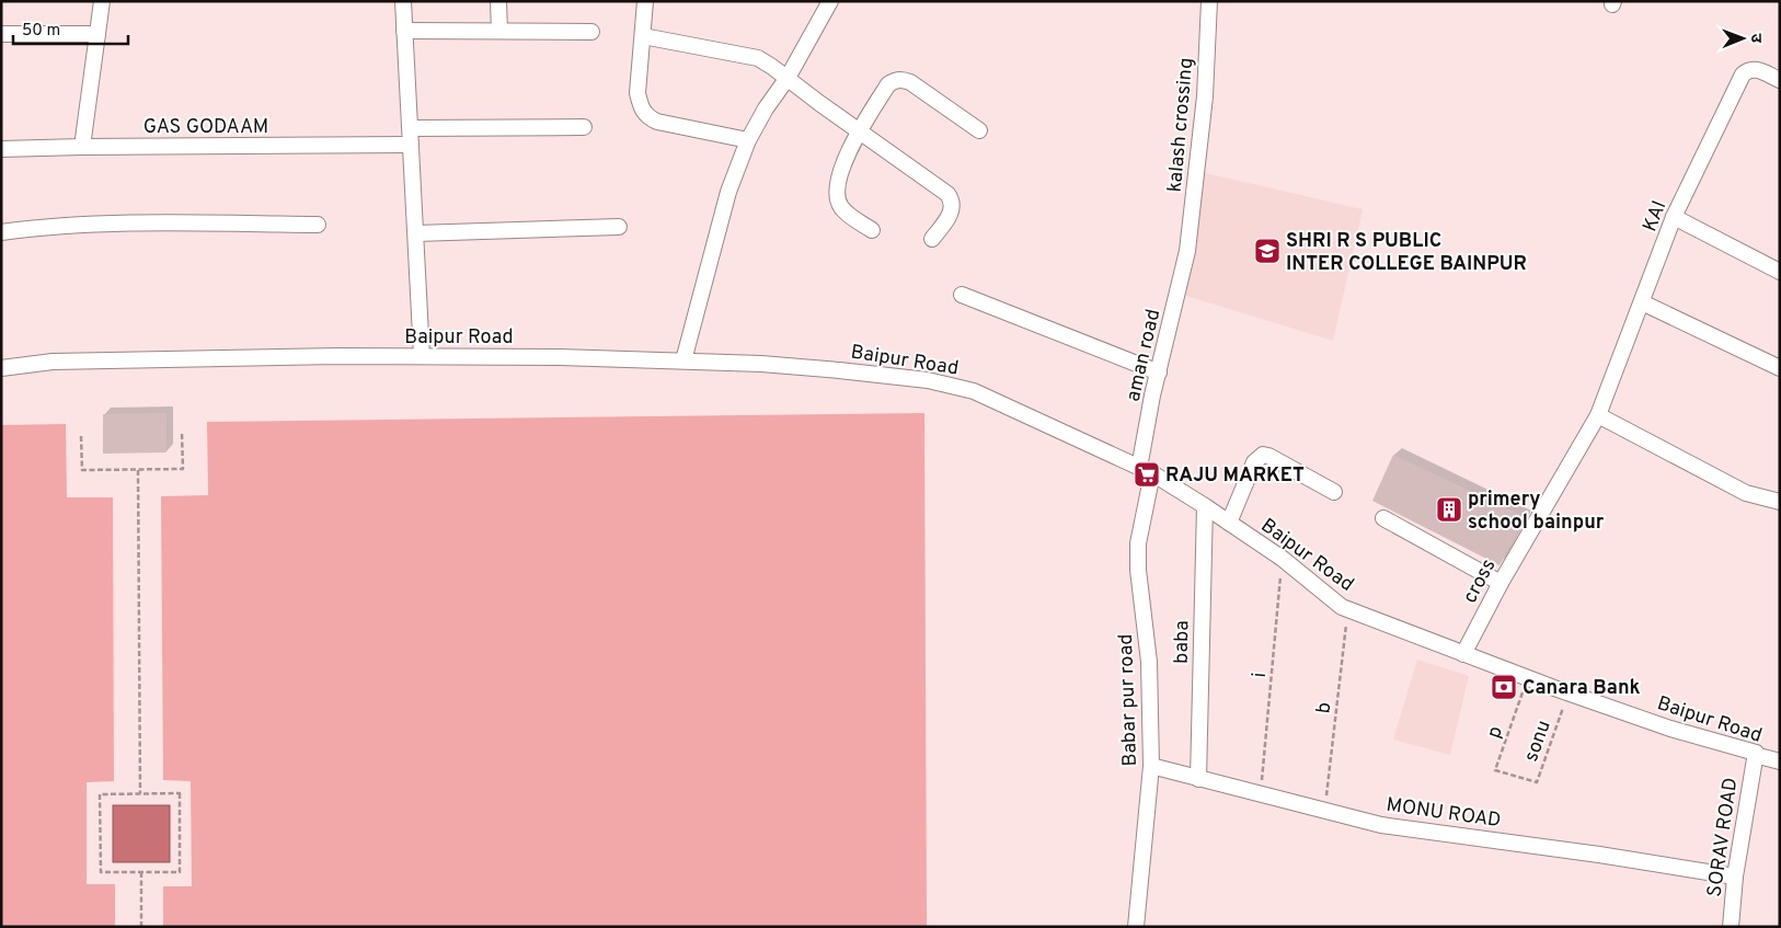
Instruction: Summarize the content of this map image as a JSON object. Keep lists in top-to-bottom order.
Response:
{
  "streets": {
    "street": [
      "kalash crossing",
      "GAS GODAAM",
      "KAI",
      "Baipur Road",
      "aman road",
      "cross",
      "baba",
      "Babar pur road",
      "MONU ROAD",
      "SORAV ROAD"
    ],
    "path": [
      "i",
      "b",
      "p",
      "sonu"
    ]
  },
  "crossings": [
    ["kalash crossing", "aman road"],
    ["KAI", "cross"],
    ["Baipur Road", "aman road"],
    ["Baipur Road", "cross"],
    ["Baipur Road", "baba"],
    ["Baipur Road", "i"],
    ["Baipur Road", "Babar pur road"],
    ["Baipur Road", "b"],
    ["Baipur Road", "p"],
    ["Baipur Road", "sonu"],
    ["Baipur Road", "SORAV ROAD"],
    ["aman road", "Babar pur road"],
    ["baba", "MONU ROAD"],
    ["i", "MONU ROAD"],
    ["Babar pur road", "MONU ROAD"],
    ["b", "MONU ROAD"],
    ["p", "sonu"],
    ["MONU ROAD", "SORAV ROAD"]
  ],
  "places": {
    "school or university": ["SHRI R S PUBLIC INTER COLLEGE BAINPUR"],
    "supermarket": ["RAJU MARKET"],
    "building": ["primery school bainpur"],
    "bank": ["Canara Bank"]
  },
  "scale_bar": "50 m",
  "north": "right"
}
